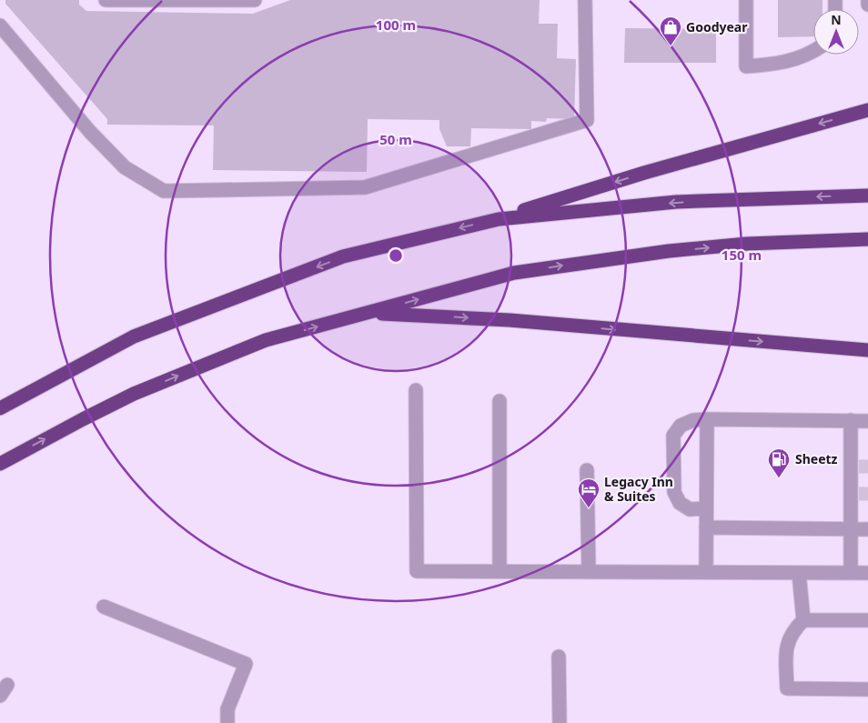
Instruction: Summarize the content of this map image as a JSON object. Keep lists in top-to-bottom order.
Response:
{
  "places": {
    "shop": ["Goodyear"],
    "fuel station": ["Sheetz"],
    "hotel": ["Legacy Inn & Suites"]
  },
  "north": "top",
  "rings": ["100 m", "50 m", "150 m"]
}
